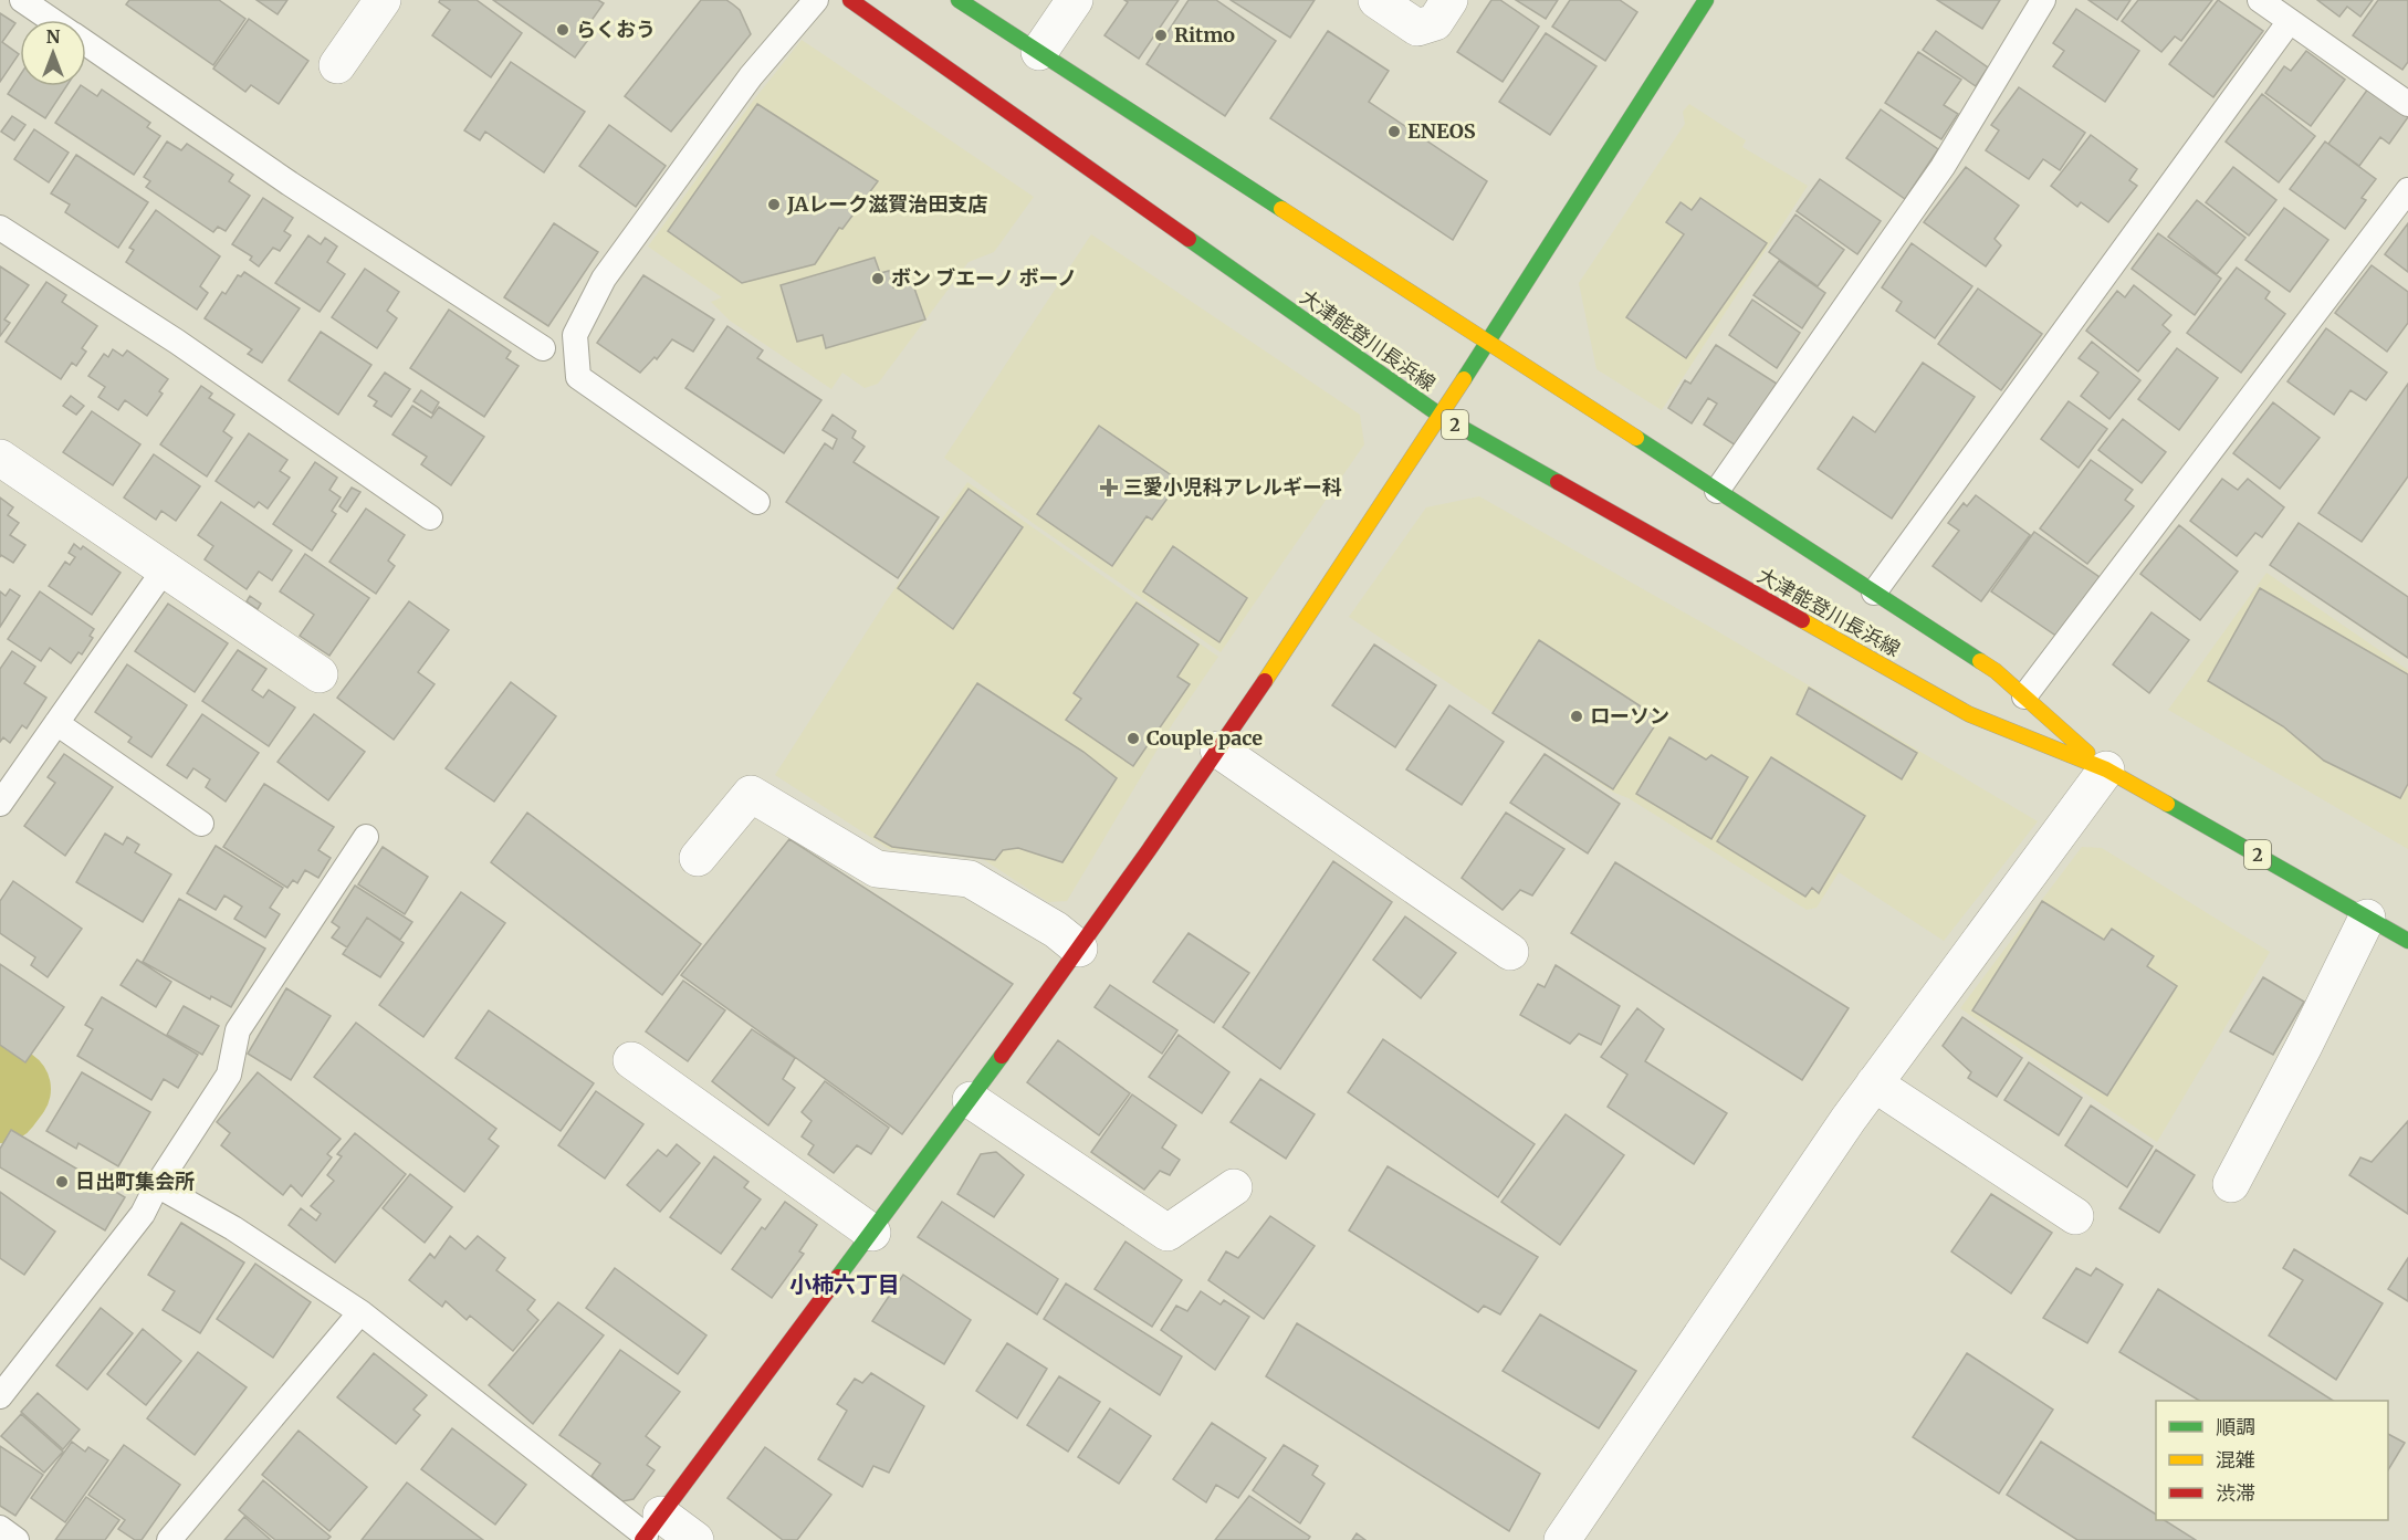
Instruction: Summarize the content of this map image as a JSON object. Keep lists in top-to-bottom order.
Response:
{
  "streets": {
    "main road": ["大津能登川長浜線", "2"]
  },
  "districts": ["小柿六丁目"],
  "places": {
    "other": [
      "らくおう",
      "Ritmo",
      "ENEOS",
      "JAレーク滋賀治田支店",
      "ボン ブエーノ ボーノ",
      "ローソン",
      "Couple pace",
      "日出町集会所"
    ],
    "health": ["三愛小児科アレルギー科"]
  },
  "legend": ["順調", "混雑", "渋滞"],
  "north": "top"
}
